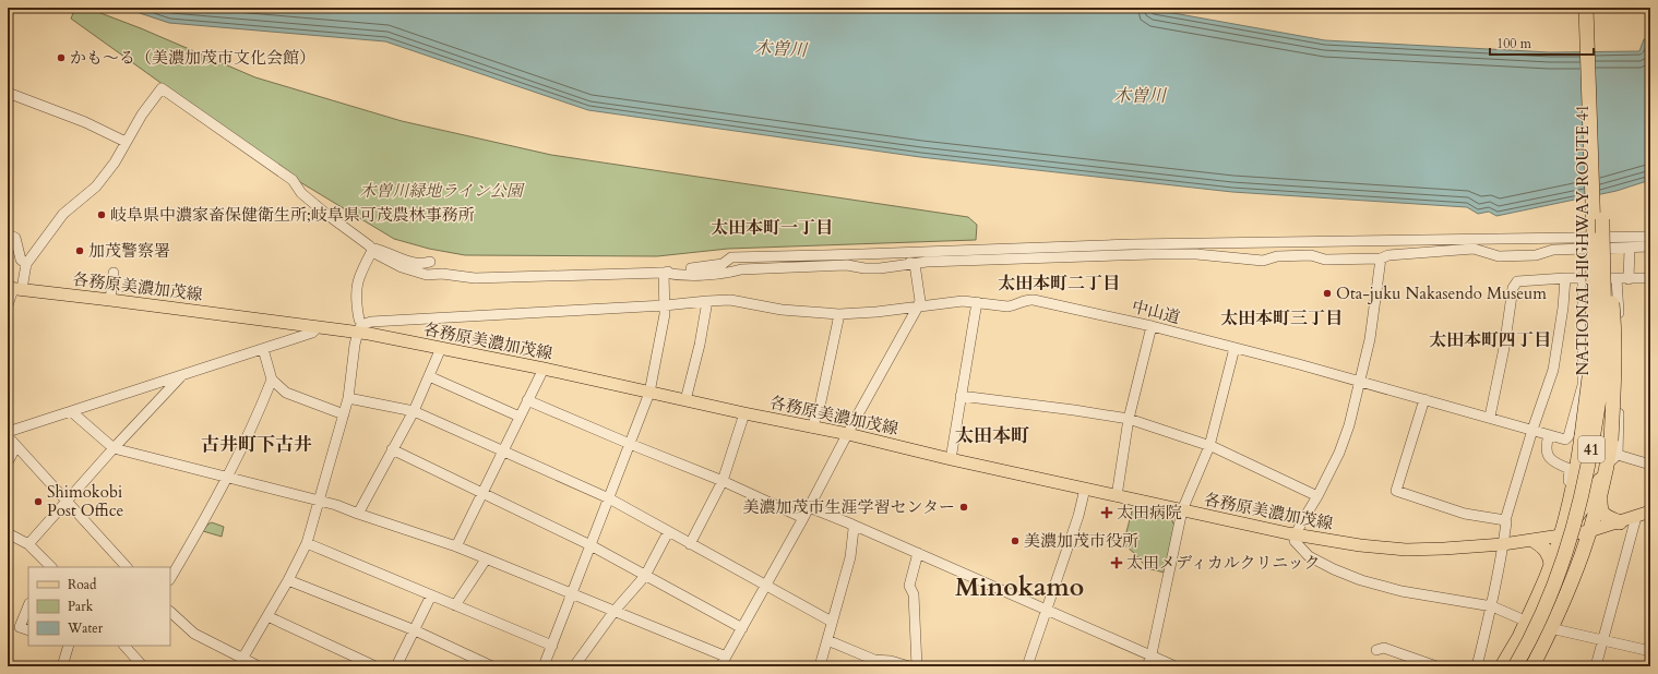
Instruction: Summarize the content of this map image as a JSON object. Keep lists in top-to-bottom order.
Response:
{
  "streets": {
    "highway": ["NATIONAL HIGHWAY ROUTE 41", "41"],
    "main road": ["各務原美濃加茂線"],
    "street": ["中山道"]
  },
  "crossings": [
    ["各務原美濃加茂線", "中山道"]
  ],
  "districts": [
    "太田本町一丁目",
    "太田本町二丁目",
    "太田本町三丁目",
    "太田本町四丁目",
    "太田本町",
    "古井町下古井",
    "Minokamo"
  ],
  "water": ["木曽川"],
  "parks": ["木曽川緑地ライン公園"],
  "places": {
    "other": [
      "かも～る（美濃加茂市文化会館）",
      "岐阜県中濃家畜保健衛生所;岐阜県可茂農林事務所",
      "加茂警察署",
      "Ota-juku Nakasendo Museum",
      "Shimokobi Post Office",
      "美濃加茂市生涯学習センター",
      "美濃加茂市役所"
    ],
    "health": ["太田病院", "太田メディカルクリニック"]
  },
  "legend": ["Road", "Park", "Water"],
  "scale_bar": "100 m"
}
